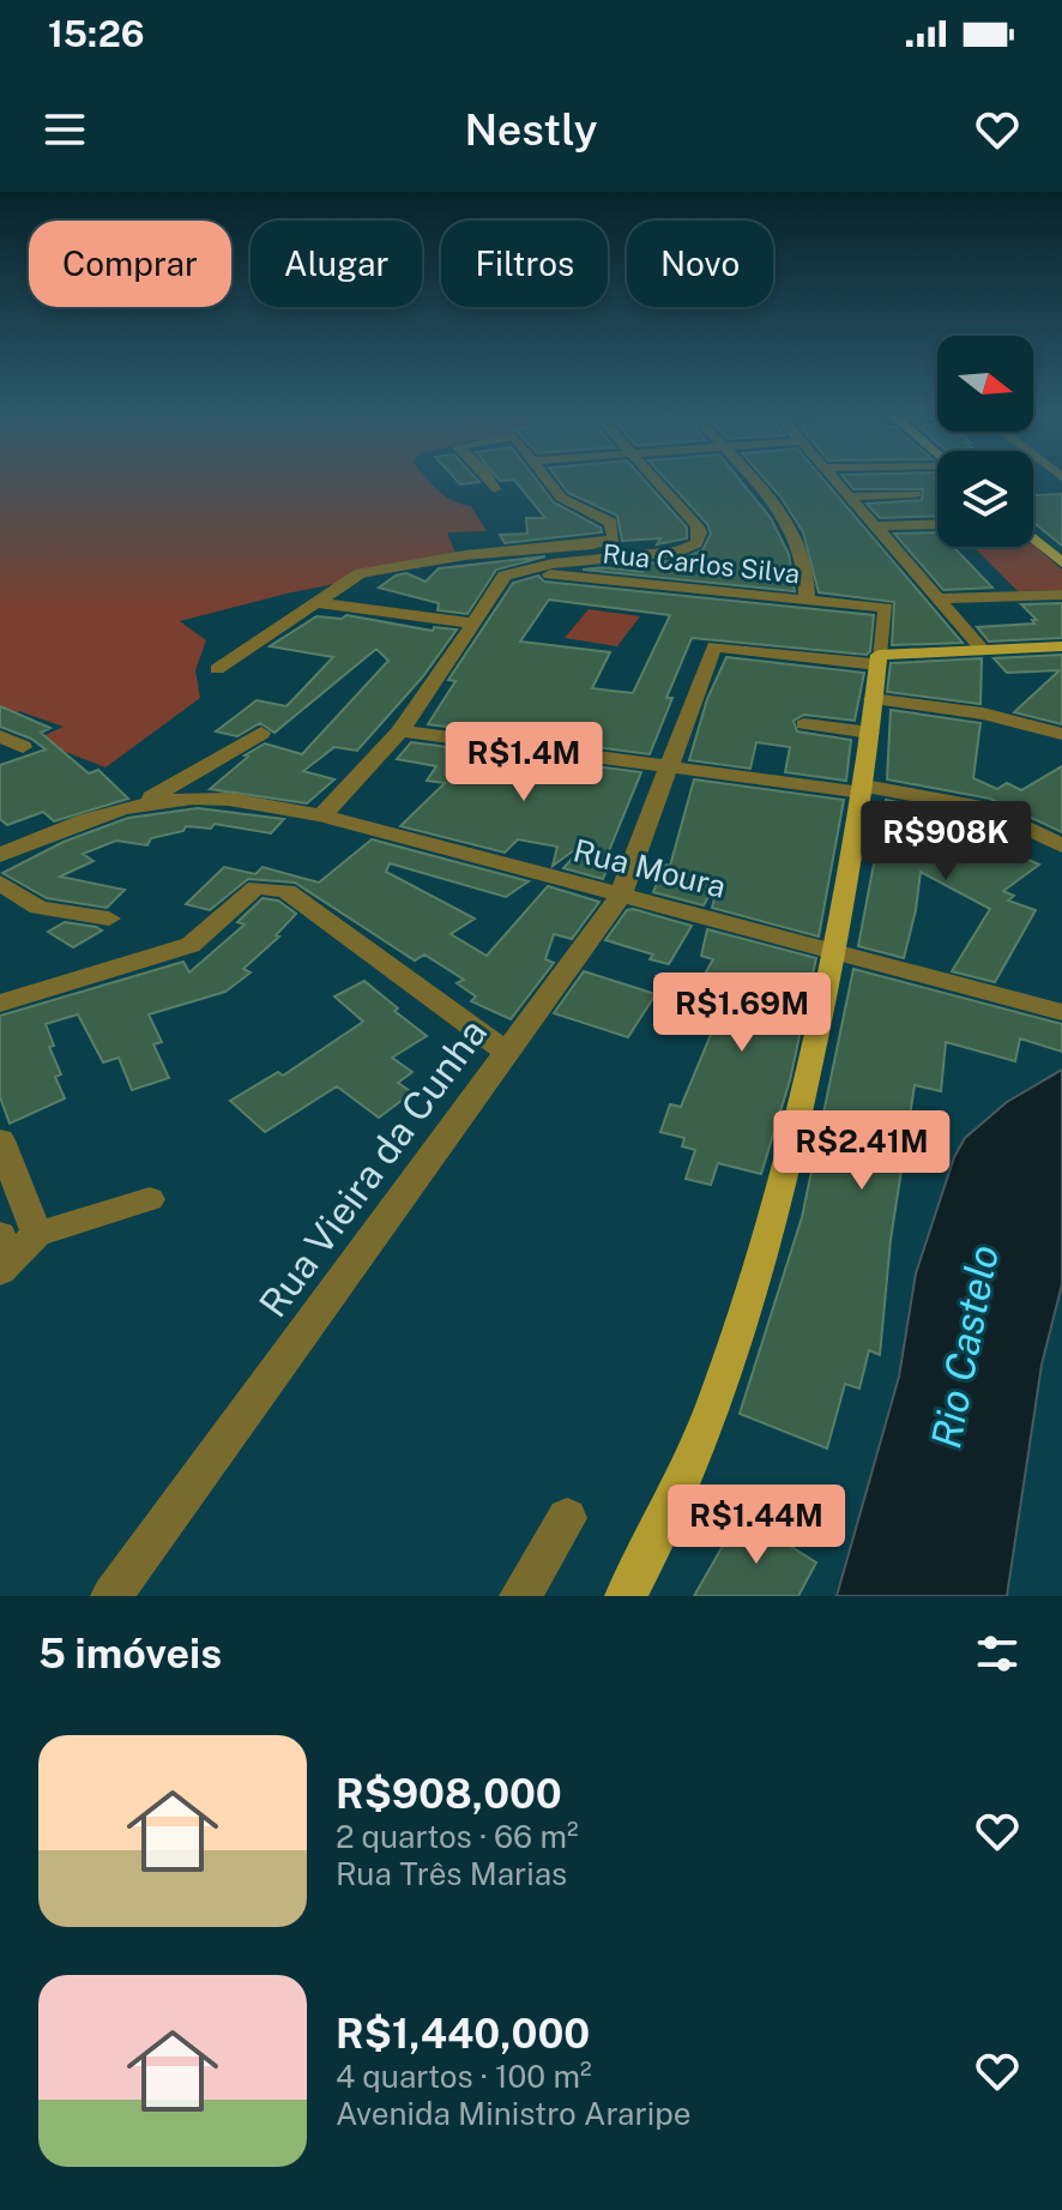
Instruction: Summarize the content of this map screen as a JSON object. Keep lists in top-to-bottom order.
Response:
{
  "streets": {
    "street": ["Rua Carlos Silva", "Rua Moura", "Rua Vieira da Cunha"]
  },
  "crossings": [
    ["Rua Carlos Silva", "Rua Vieira da Cunha"],
    ["Rua Moura", "Rua Vieira da Cunha"]
  ],
  "water": ["Rio Castelo"],
  "north": "right",
  "page": {
    "status": "15:26",
    "header": "Nestly",
    "chip": [
      "Comprar",
      "Alugar",
      "Filtros",
      "Novo"
    ],
    "price": [
      "R$1.4M",
      "R$908K",
      "R$1.69M",
      "R$2.41M",
      "R$1.44M"
    ],
    "heading": "5 imóveis",
    "list": [
      {
        "name": "R$908,000",
        "note": "2 quartos · 66 m² · Rua Três Marias"
      },
      {
        "name": "R$1,440,000",
        "note": "4 quartos · 100 m² · Avenida Ministro Araripe"
      }
    ]
  }
}
